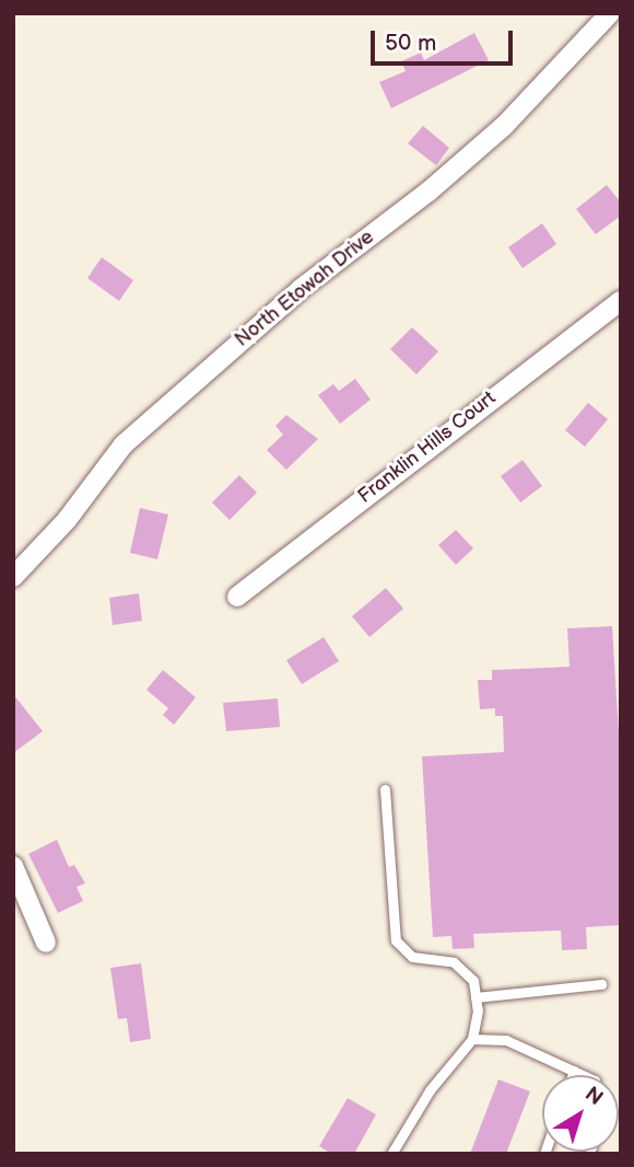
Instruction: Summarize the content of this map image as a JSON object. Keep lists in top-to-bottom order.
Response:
{
  "streets": {
    "street": ["North Etowah Drive", "Franklin Hills Court"]
  },
  "scale_bar": "50 m",
  "north": "top right"
}
